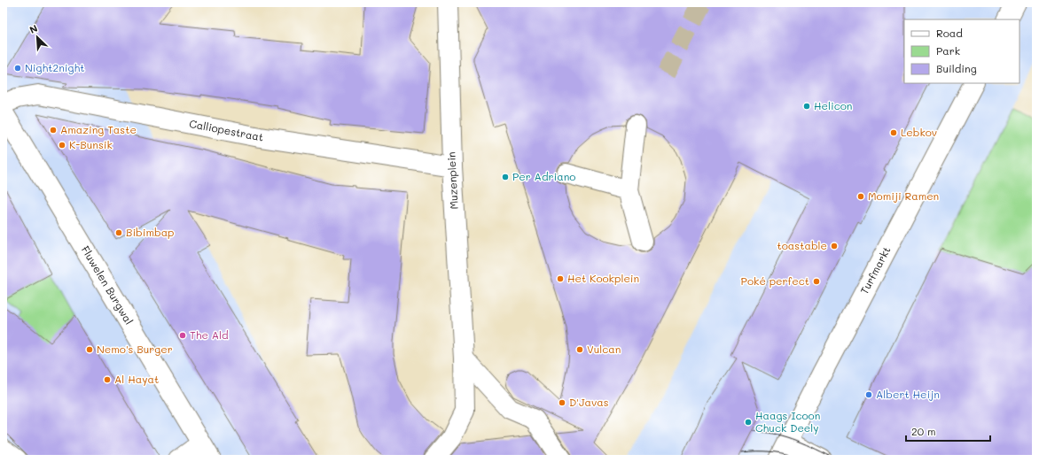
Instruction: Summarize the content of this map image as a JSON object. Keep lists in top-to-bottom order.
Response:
{
  "streets": {
    "street": [
      "Calliopestraat",
      "Muzenplein",
      "Turfmarkt",
      "Fluwelen Burgwal"
    ]
  },
  "crossings": [
    ["Calliopestraat", "Muzenplein"]
  ],
  "places": [
    "Night2night",
    "Helicon",
    "Amazing Taste",
    "Lebkov",
    "K-Bunsik",
    "Per Adriano",
    "Momiji Ramen",
    "Bibimbap",
    "toastable",
    "Het Kookplein",
    "Poké perfect",
    "The Ald",
    "Nemo's Burger",
    "Vulcan",
    "Al Hayat",
    "Albert Heijn",
    "D'Javas",
    "Haags Icoon Chuck Deely"
  ],
  "legend": ["Road", "Park", "Building"],
  "scale_bar": "20 m",
  "north": "top left"
}
